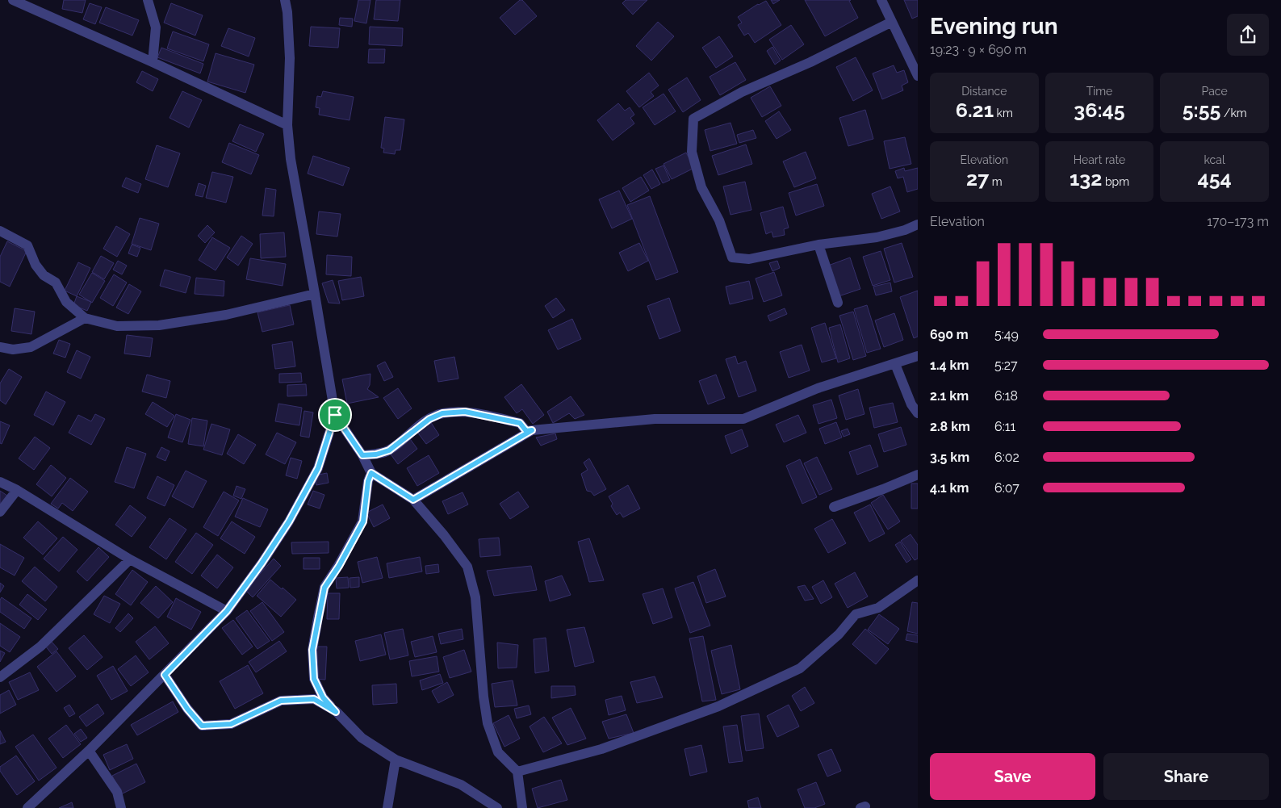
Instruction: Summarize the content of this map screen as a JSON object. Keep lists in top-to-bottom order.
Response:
{
  "page": {
    "heading": ["Evening run", "19:23 · 9 × 690 m"],
    "stats": [
      ["Distance", "6.21 km"],
      ["Time", "36:45"],
      ["Pace", "5:55 /km"],
      ["Elevation", "27 m"],
      ["Heart rate", "132 bpm"],
      ["kcal", "454"]
    ],
    "chart": ["Elevation", "170–173 m"],
    "list": [
      {
        "name": "690 m",
        "note": "5:49"
      },
      {
        "name": "1.4 km",
        "note": "5:27"
      },
      {
        "name": "2.1 km",
        "note": "6:18"
      },
      {
        "name": "2.8 km",
        "note": "6:11"
      },
      {
        "name": "3.5 km",
        "note": "6:02"
      },
      {
        "name": "4.1 km",
        "note": "6:07"
      }
    ],
    "buttons": ["Save", "Share"]
  }
}
